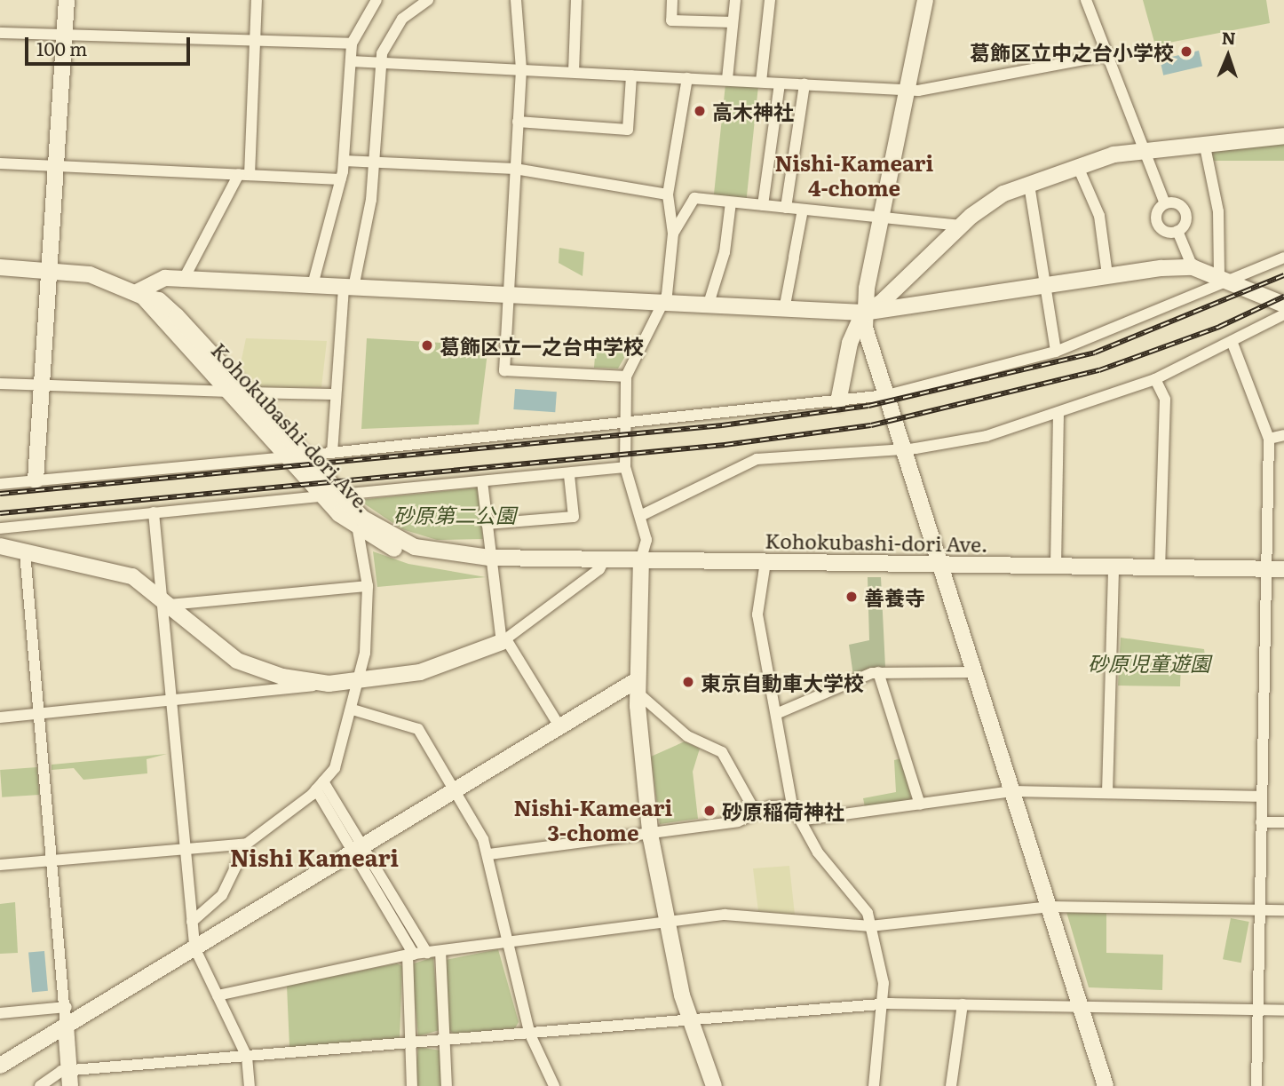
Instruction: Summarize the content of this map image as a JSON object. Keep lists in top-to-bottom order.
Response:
{
  "streets": {
    "street": ["Kohokubashi-dori Ave."]
  },
  "districts": ["Nishi-Kameari 4-chome", "Nishi-Kameari 3-chome", "Nishi Kameari"],
  "parks": ["砂原第二公園", "砂原児童遊園"],
  "places": [
    "葛飾区立中之台小学校",
    "高木神社",
    "葛飾区立一之台中学校",
    "善養寺",
    "東京自動車大学校",
    "砂原稲荷神社"
  ],
  "scale_bar": "100 m",
  "north": "top"
}
